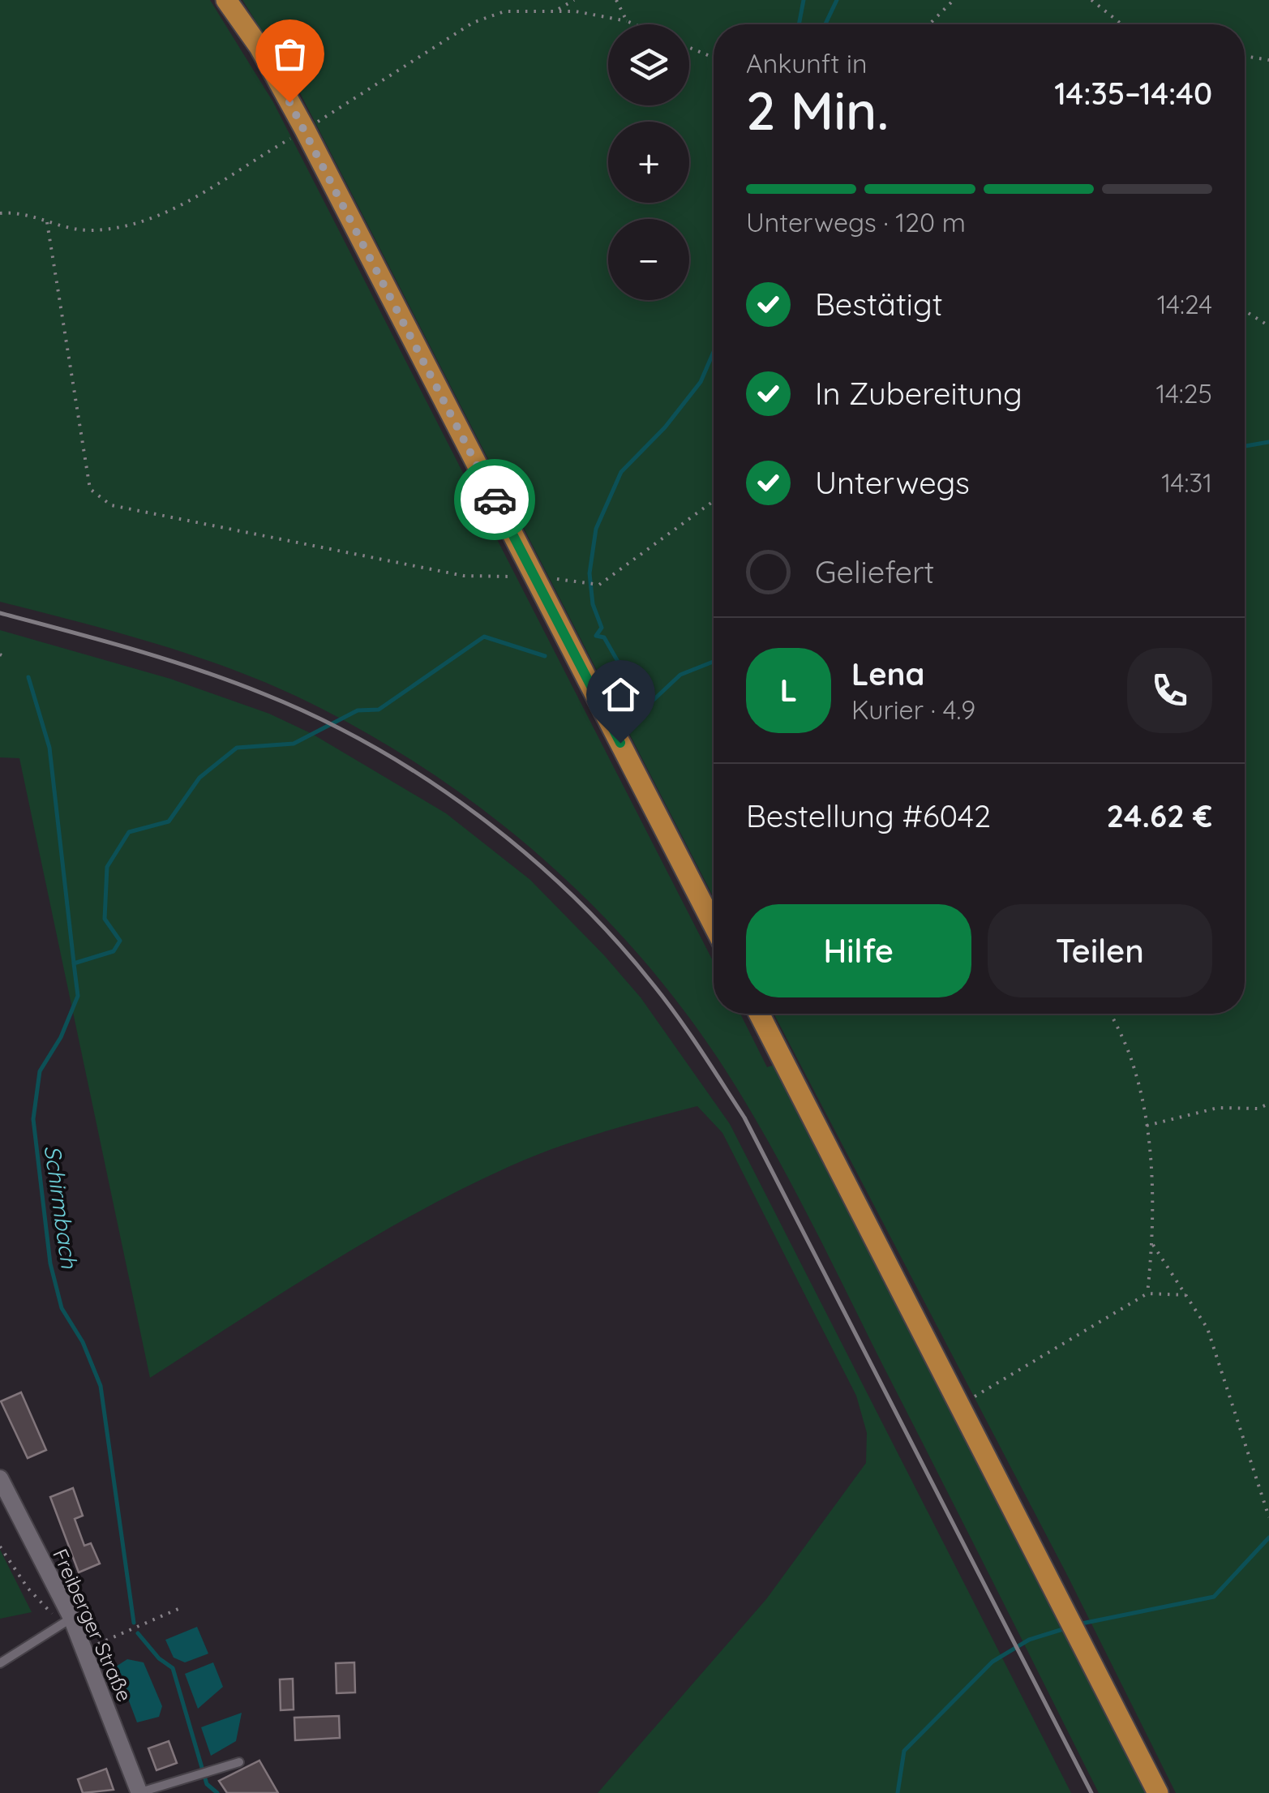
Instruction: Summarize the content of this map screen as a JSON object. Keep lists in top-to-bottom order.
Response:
{
  "streets": {
    "street": ["Freiberger Straße"]
  },
  "water": ["Schirmbach"],
  "page": {
    "map_buttons": ["+", "−"],
    "heading": ["2 Min.", "Ankunft in", "14:35–14:40"],
    "panel": [
      "Lena",
      "Kurier · 4.9",
      "Bestellung #6042",
      "24.62 €"
    ],
    "bar": "Unterwegs · 120 m",
    "list": [
      ["Bestätigt", "14:24"],
      ["In Zubereitung", "14:25"],
      ["Unterwegs", "14:31"],
      "Geliefert"
    ],
    "round": "L",
    "buttons": ["Hilfe", "Teilen"]
  }
}
